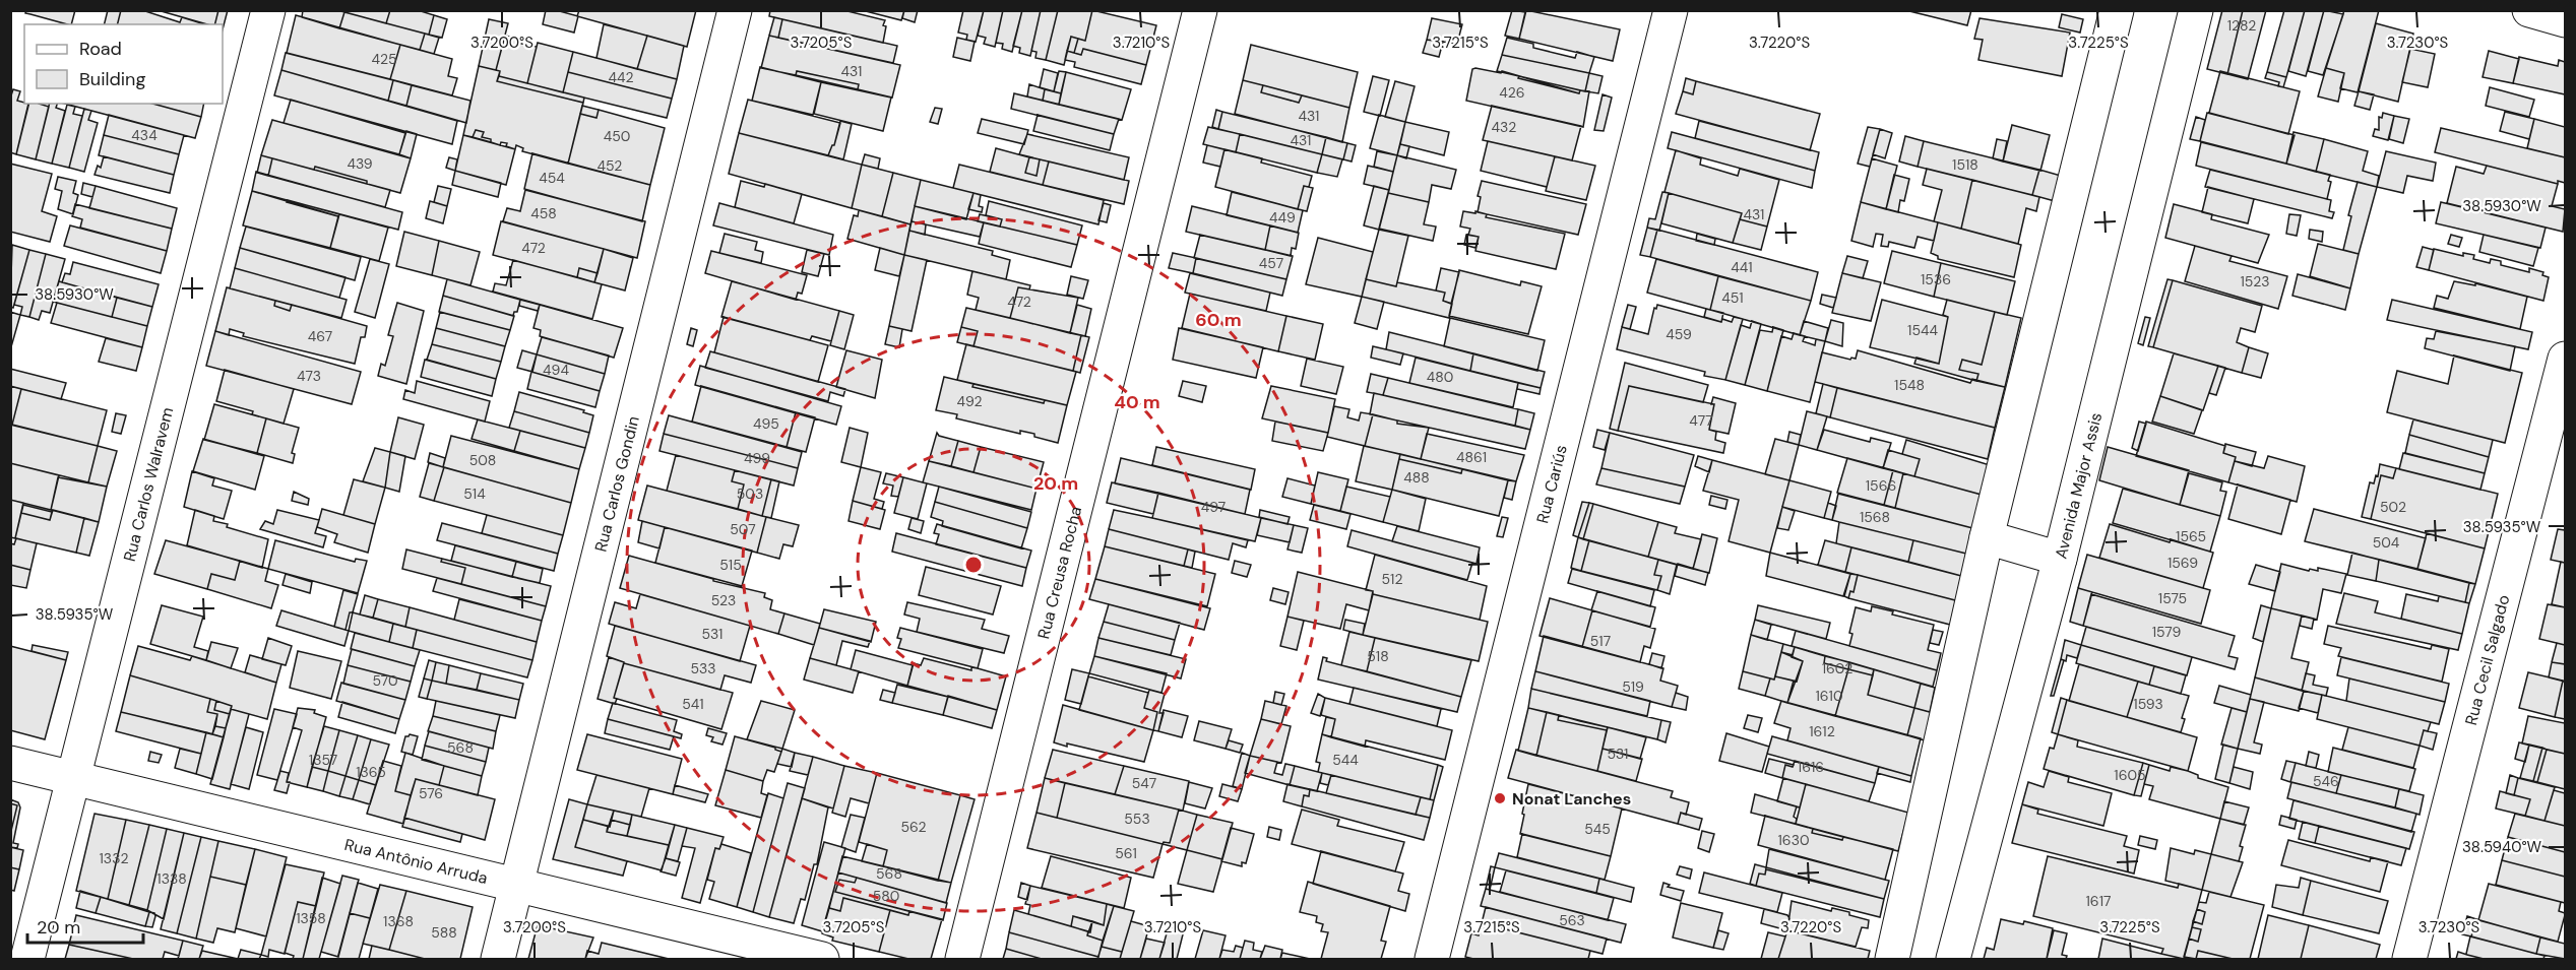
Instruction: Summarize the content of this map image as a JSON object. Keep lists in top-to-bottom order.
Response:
{
  "streets": {
    "street": [
      "Rua Carlos Walravem",
      "Rua Cariús",
      "Rua Carlos Gondin",
      "Avenida Major Assis",
      "Rua Creusa Rocha",
      "Rua Cecil Salgado",
      "Rua Antônio Arruda"
    ]
  },
  "crossings": [
    ["Rua Carlos Walravem", "Rua Antônio Arruda"],
    ["Rua Carlos Gondin", "Rua Antônio Arruda"]
  ],
  "places": ["Nonat Lanches"],
  "house_numbers": [
    "1282",
    "425",
    "431",
    "442",
    "426",
    "431",
    "432",
    "434",
    "450",
    "431",
    "439",
    "1518",
    "452",
    "454",
    "458",
    "431",
    "449",
    "472",
    "457",
    "441",
    "1536",
    "1523",
    "451",
    "472",
    "1544",
    "459",
    "467",
    "494",
    "473",
    "480",
    "1548",
    "492",
    "477",
    "495",
    "4861",
    "499",
    "508",
    "488",
    "1566",
    "514",
    "503",
    "497",
    "502",
    "1568",
    "507",
    "1565",
    "504",
    "1569",
    "515",
    "512",
    "1575",
    "523",
    "1579",
    "531",
    "517",
    "518",
    "533",
    "1602",
    "570",
    "519",
    "1610",
    "541",
    "1593",
    "1612",
    "568",
    "531",
    "1357",
    "544",
    "1616",
    "1365",
    "1605",
    "546",
    "547",
    "576",
    "553",
    "562",
    "545",
    "1630",
    "561",
    "1332",
    "568",
    "1338",
    "580",
    "1617",
    "1358",
    "563",
    "1368",
    "588"
  ],
  "legend": ["Road", "Building"],
  "scale_bar": "20 m",
  "coordinates": [
    "3.7200°S",
    "3.7205°S",
    "3.7210°S",
    "3.7215°S",
    "3.7220°S",
    "3.7225°S",
    "3.7230°S",
    "38.5930°W",
    "38.5935°W",
    "38.5940°W"
  ],
  "rings": ["60 m", "40 m", "20 m"]
}
